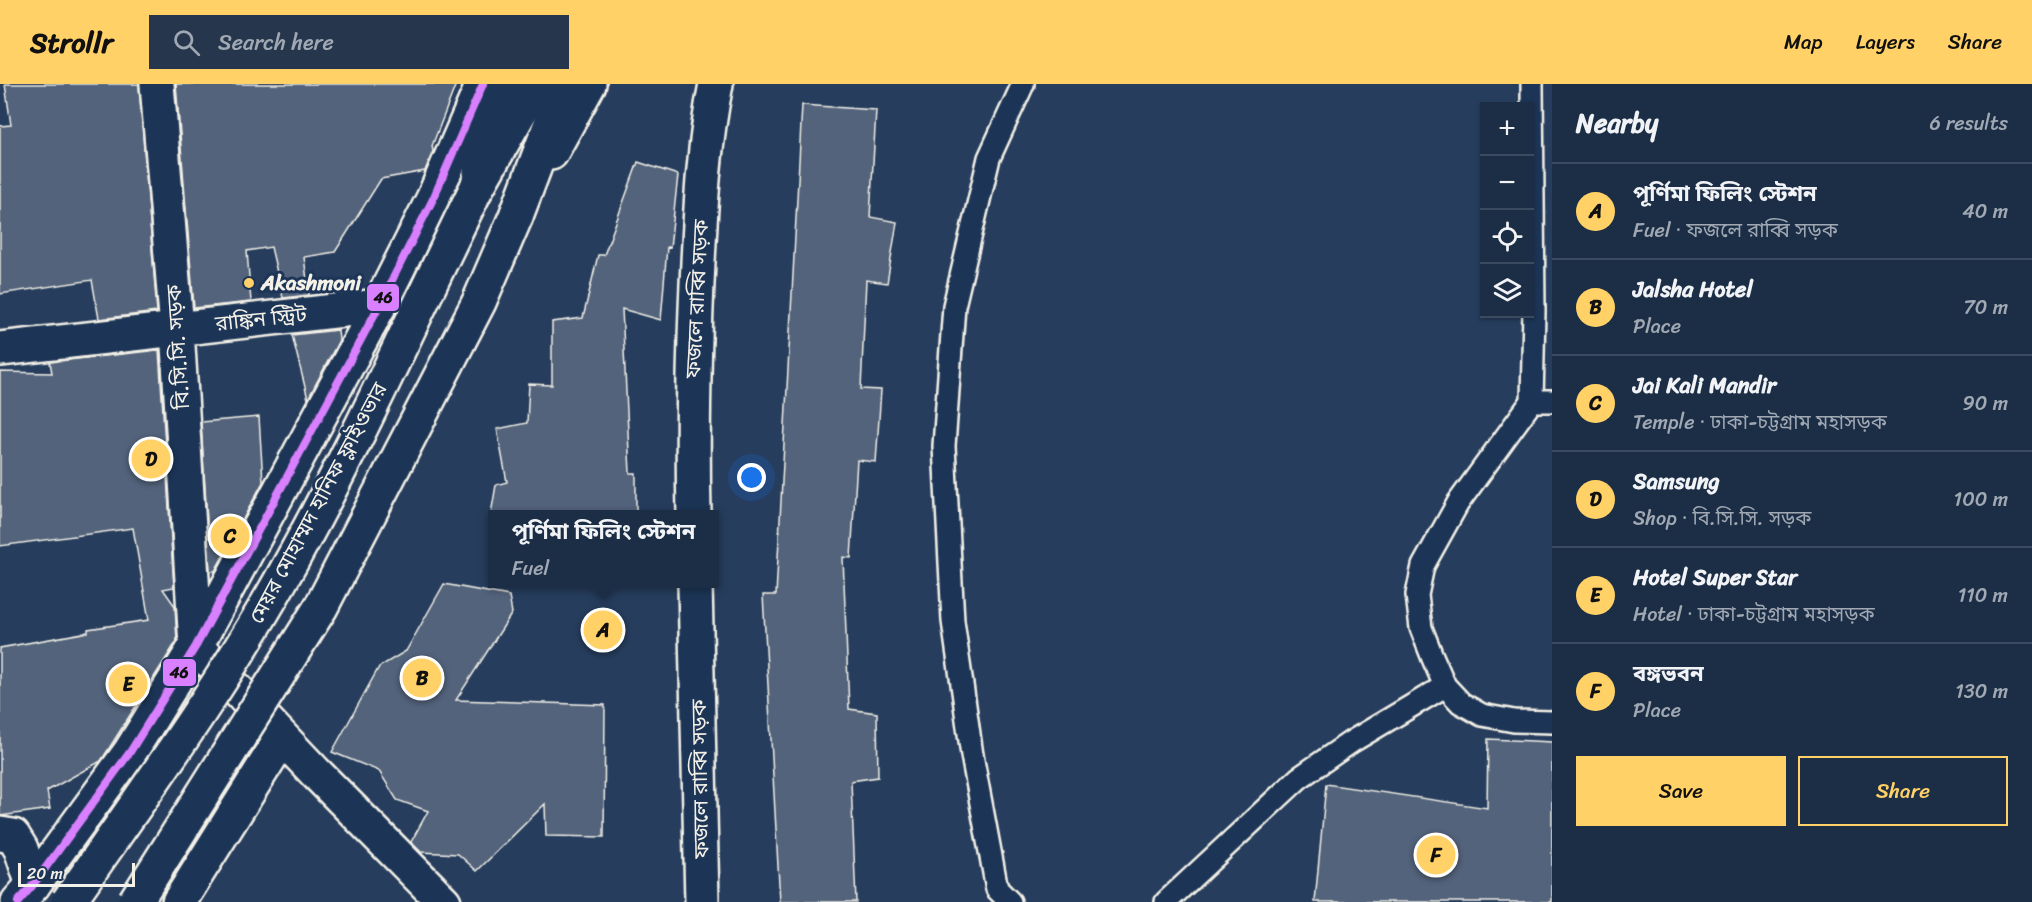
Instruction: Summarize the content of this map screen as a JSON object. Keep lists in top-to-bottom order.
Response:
{
  "streets": {
    "main road": [
      "ফজলে রাব্বি সড়ক",
      "রাঙ্কিন স্ট্রিট",
      "বি.সি.সি. সড়ক",
      "মেয়র মোহাম্মদ হানিফ ফ্লাইওভার"
    ]
  },
  "crossings": [
    ["রাঙ্কিন স্ট্রিট", "বি.সি.সি. সড়ক"]
  ],
  "places": ["Akashmoni"],
  "lines": ["transit line 46"],
  "scale_bar": "20 m",
  "page": {
    "header": "Strollr",
    "search": "Search here",
    "nav": ["Map", "Layers", "Share"],
    "heading": ["Nearby", "6 results"],
    "map_buttons": ["+", "−"],
    "list": [
      {
        "mark": "A",
        "name": "পূর্ণিমা ফিলিং স্টেশন",
        "note": "Fuel · ফজলে রাব্বি সড়ক",
        "value": "40 m"
      },
      {
        "mark": "B",
        "name": "Jalsha Hotel",
        "note": "Place",
        "value": "70 m"
      },
      {
        "mark": "C",
        "name": "Jai Kali Mandir",
        "note": "Temple · ঢাকা-চট্টগ্রাম মহাসড়ক",
        "value": "90 m"
      },
      {
        "mark": "D",
        "name": "Samsung",
        "note": "Shop · বি.সি.সি. সড়ক",
        "value": "100 m"
      },
      {
        "mark": "E",
        "name": "Hotel Super Star",
        "note": "Hotel · ঢাকা-চট্টগ্রাম মহাসড়ক",
        "value": "110 m"
      },
      {
        "mark": "F",
        "name": "বঙ্গভবন",
        "note": "Place",
        "value": "130 m"
      }
    ],
    "pins": [
      "D",
      "C",
      "A",
      "B",
      "E",
      "F"
    ],
    "popup": ["পূর্ণিমা ফিলিং স্টেশন", "Fuel"],
    "buttons": ["Save", "Share"],
    "scale": "20 m"
  }
}
